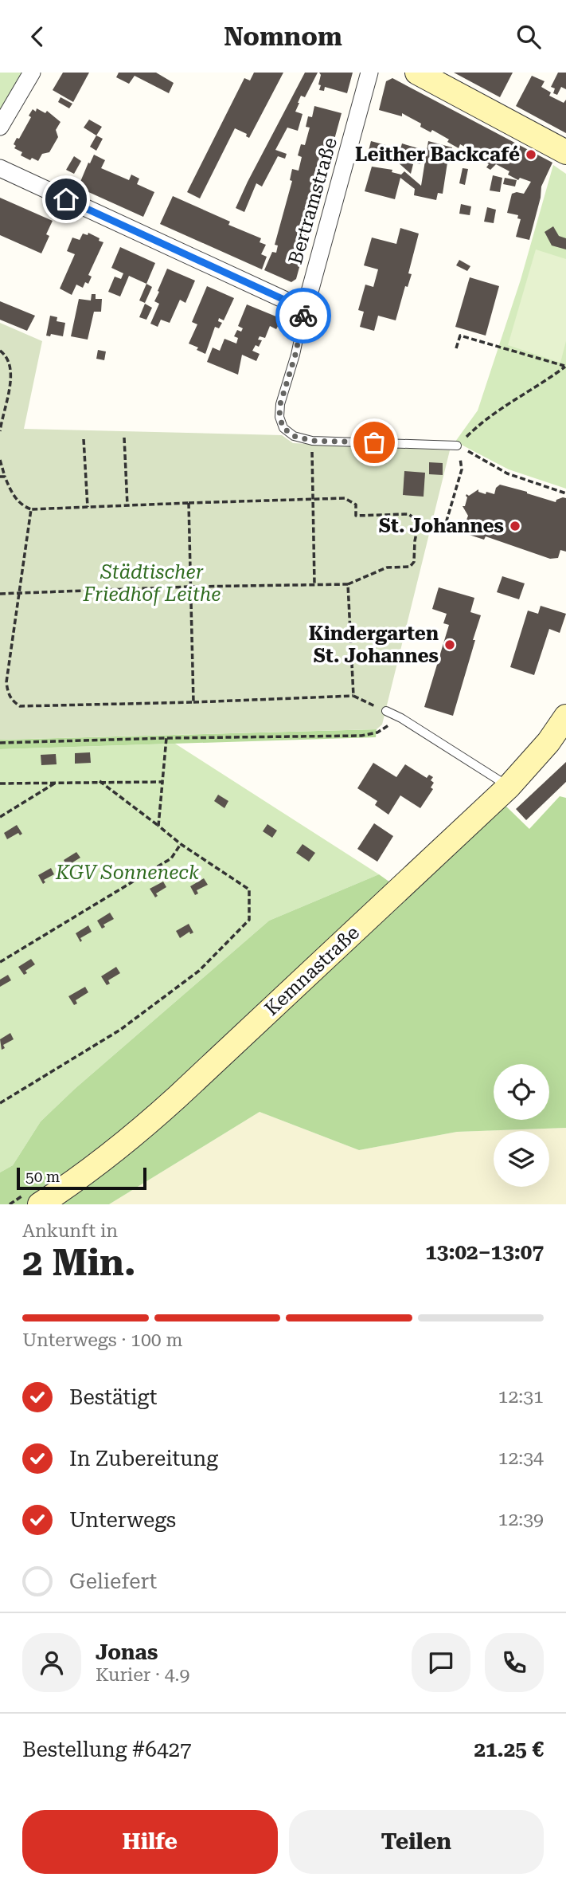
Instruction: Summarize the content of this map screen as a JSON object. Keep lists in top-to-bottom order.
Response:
{
  "streets": {
    "street": ["Bertramstraße", "Kemnastraße"]
  },
  "parks": ["Städtischer Friedhof Leithe", "KGV Sonneneck"],
  "places": ["Leither Backcafé", "St. Johannes", "Kindergarten St. Johannes"],
  "scale_bar": "50 m",
  "page": {
    "header": "Nomnom",
    "scale": "50 m",
    "heading": ["2 Min.", "Ankunft in", "13:02–13:07"],
    "panel": [
      "Jonas",
      "Kurier · 4.9",
      "Bestellung #6427",
      "21.25 €"
    ],
    "bar": "Unterwegs · 100 m",
    "list": [
      ["Bestätigt", "12:31"],
      ["In Zubereitung", "12:34"],
      ["Unterwegs", "12:39"],
      "Geliefert"
    ],
    "buttons": ["Hilfe", "Teilen"]
  }
}
